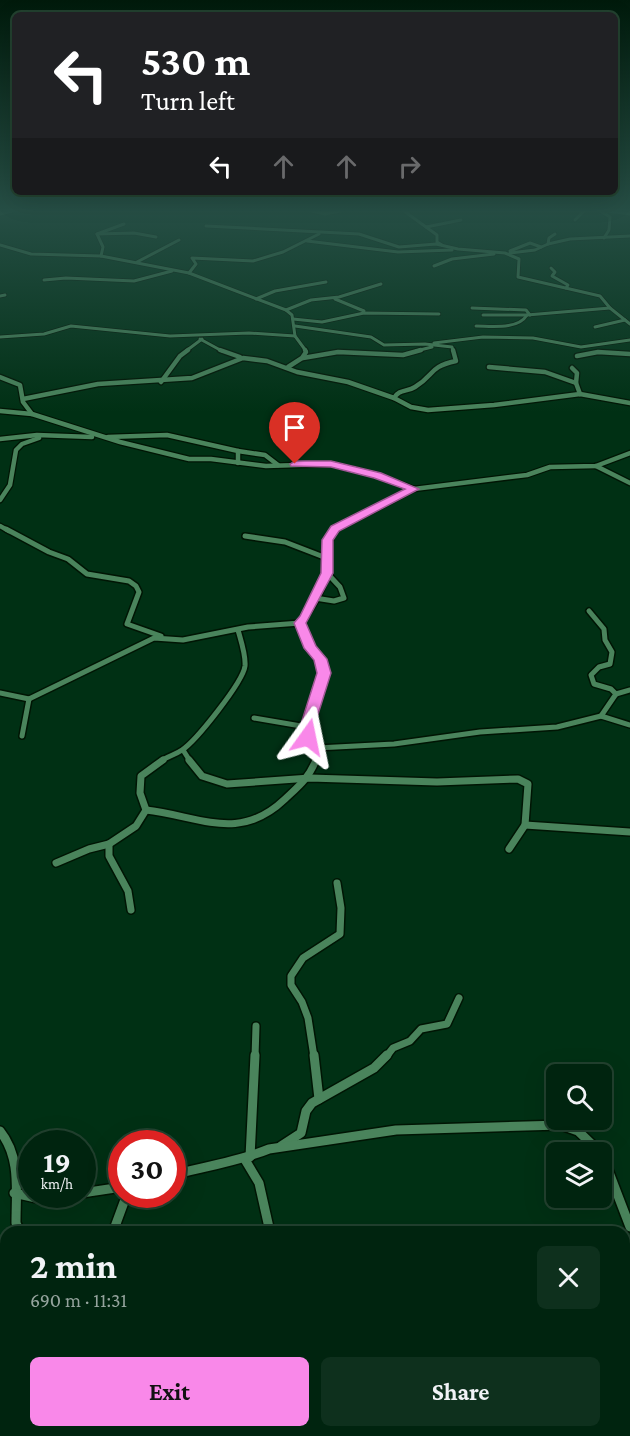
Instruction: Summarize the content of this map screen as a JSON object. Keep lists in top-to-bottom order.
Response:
{
  "page": {
    "turn": ["530 m", "Turn left"],
    "speed": "19 km/h",
    "limit": "30",
    "heading": ["2 min", "690 m · 11:31"],
    "buttons": ["Exit", "Share"]
  }
}
